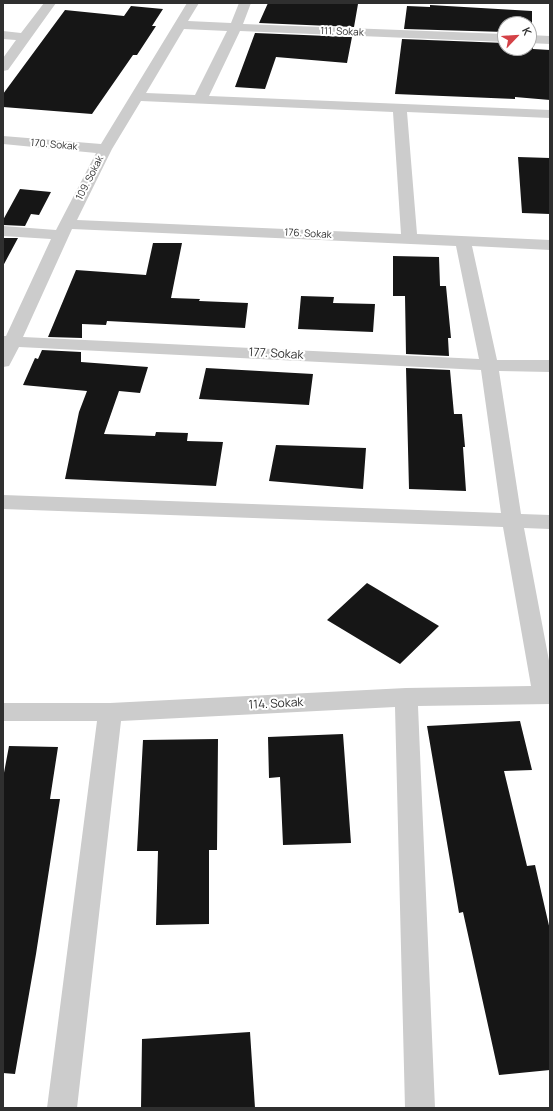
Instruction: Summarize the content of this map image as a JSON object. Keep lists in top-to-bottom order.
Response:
{
  "streets": {
    "street": [
      "111. Sokak",
      "170. Sokak",
      "109. Sokak",
      "176. Sokak",
      "177. Sokak",
      "114. Sokak"
    ]
  },
  "crossings": [
    ["111. Sokak", "109. Sokak"],
    ["170. Sokak", "109. Sokak"],
    ["109. Sokak", "176. Sokak"],
    ["109. Sokak", "177. Sokak"]
  ],
  "north": "top right"
}
